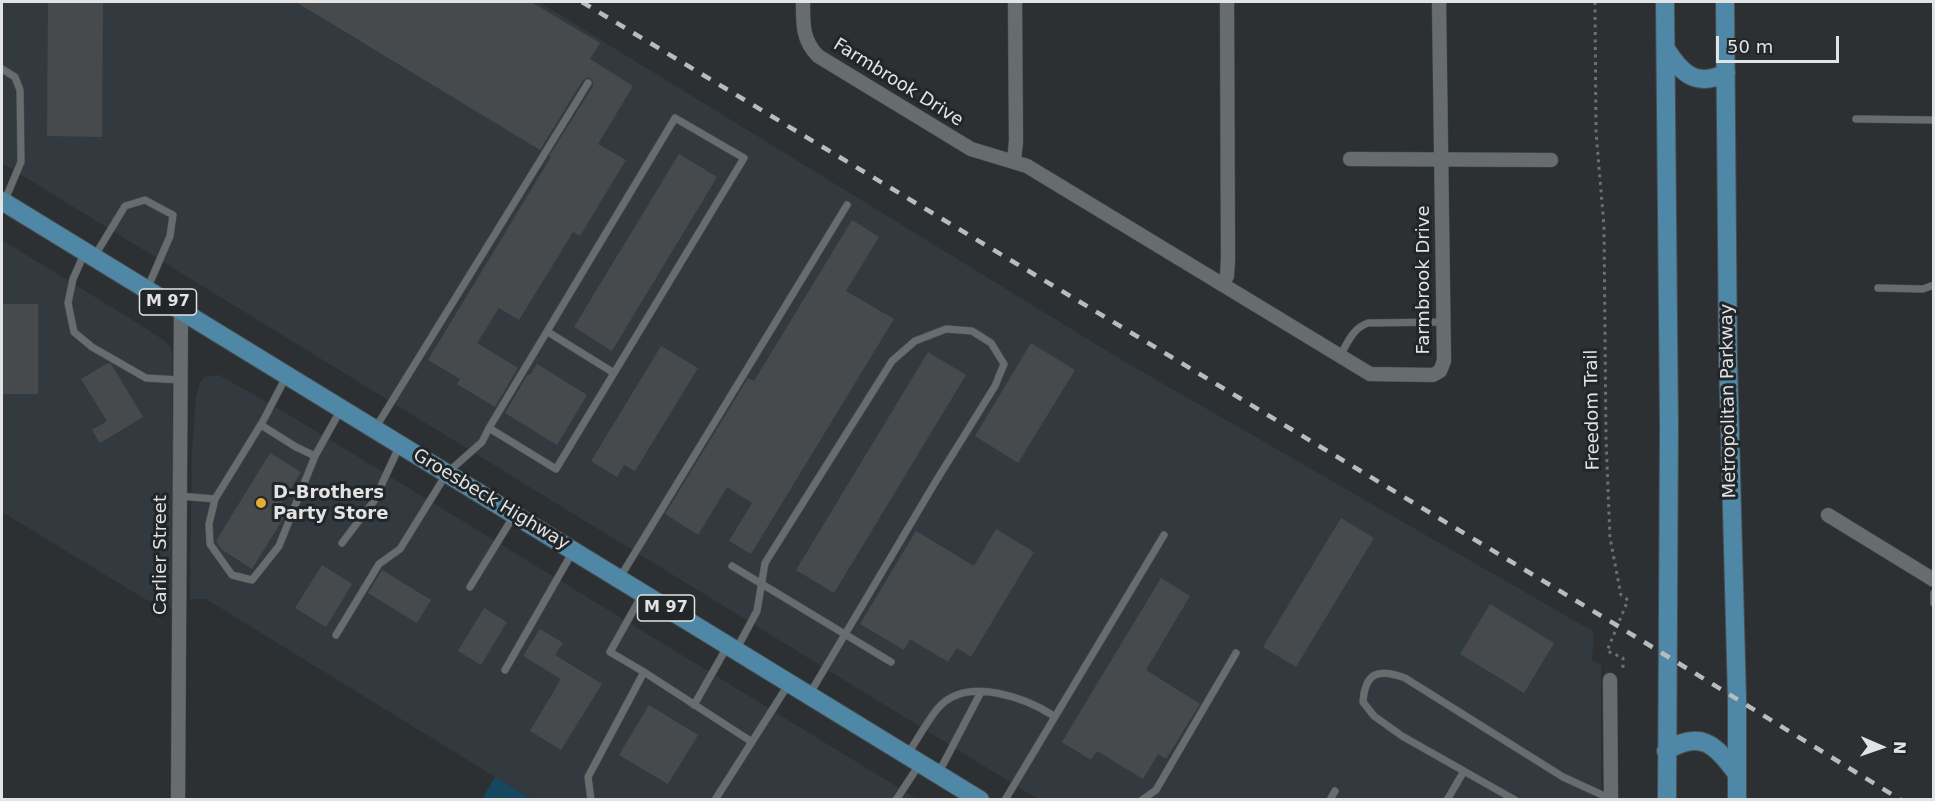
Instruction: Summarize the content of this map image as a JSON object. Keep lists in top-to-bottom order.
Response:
{
  "streets": {
    "main road": ["M 97", "Metropolitan Parkway", "Groesbeck Highway"],
    "street": ["Farmbrook Drive", "Carlier Street"],
    "path": ["Freedom Trail"]
  },
  "crossings": [
    ["Groesbeck Highway", "Carlier Street"]
  ],
  "places": ["D-Brothers Party Store"],
  "scale_bar": "50 m",
  "north": "right"
}
